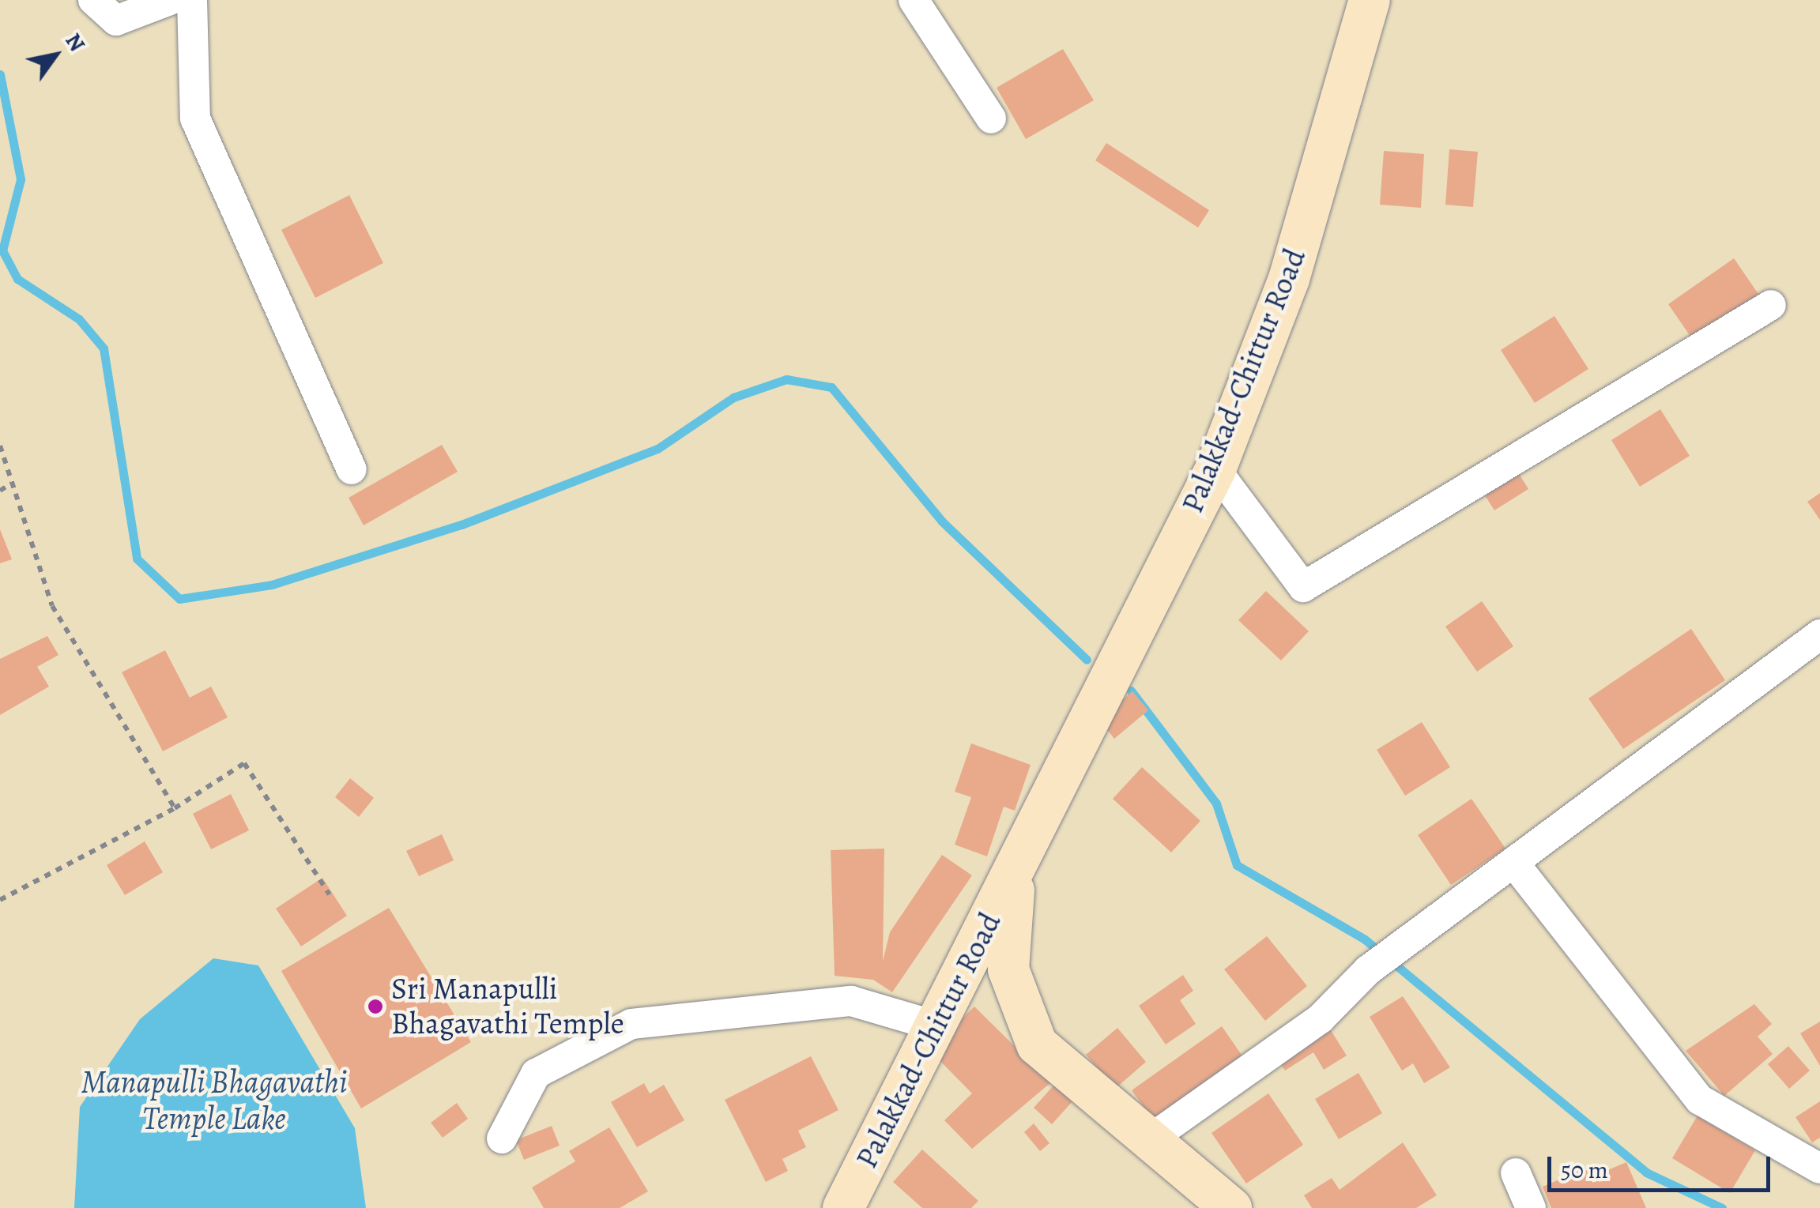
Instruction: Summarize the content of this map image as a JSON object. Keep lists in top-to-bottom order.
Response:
{
  "streets": {
    "main road": ["Palakkad-Chittur Road"]
  },
  "water": ["Manapulli Bhagavathi Temple Lake"],
  "places": ["Sri Manapulli Bhagavathi Temple"],
  "scale_bar": "50 m",
  "north": "top right"
}
